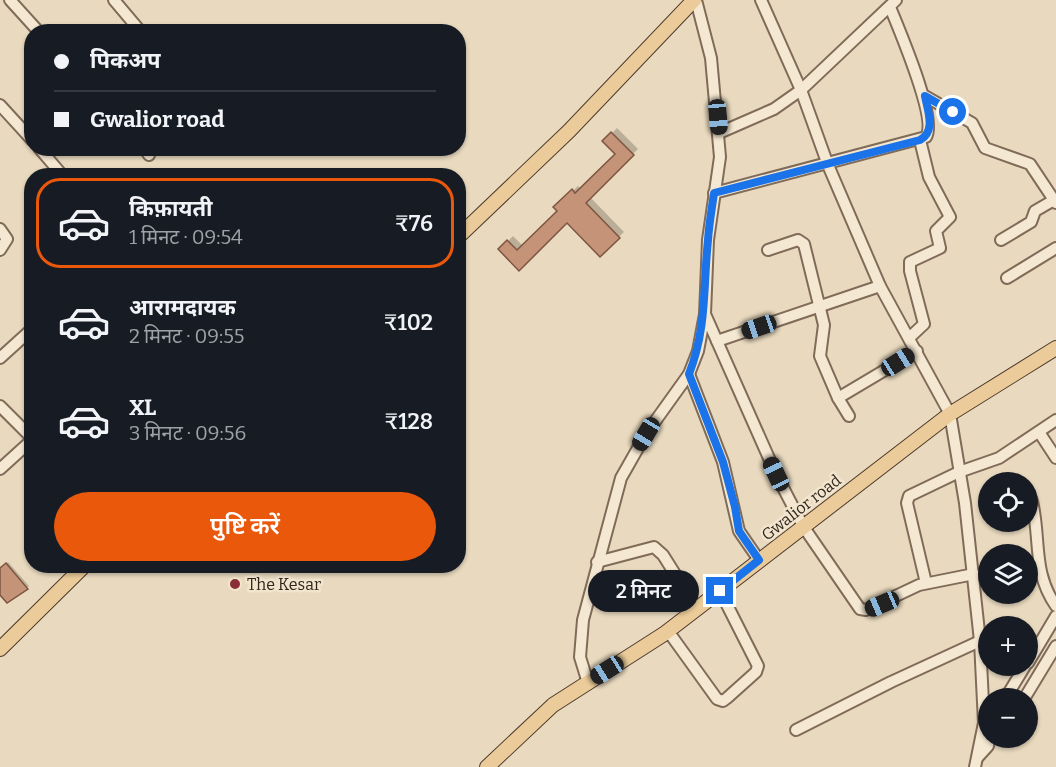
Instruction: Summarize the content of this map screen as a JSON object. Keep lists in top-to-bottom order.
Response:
{
  "streets": {
    "main road": ["Gwalior road"]
  },
  "places": ["The Kesar"],
  "page": {
    "banner": ["पिकअप", "Gwalior road"],
    "list": [
      {
        "name": "किफ़ायती",
        "note": "1 मिनट · 09:54",
        "value": "₹76"
      },
      {
        "name": "आरामदायक",
        "note": "2 मिनट · 09:55",
        "value": "₹102"
      },
      {
        "name": "XL",
        "note": "3 मिनट · 09:56",
        "value": "₹128"
      }
    ],
    "map_buttons": ["+", "−"],
    "buttons": "पुष्टि करें",
    "bubble": "2 मिनट"
  }
}
